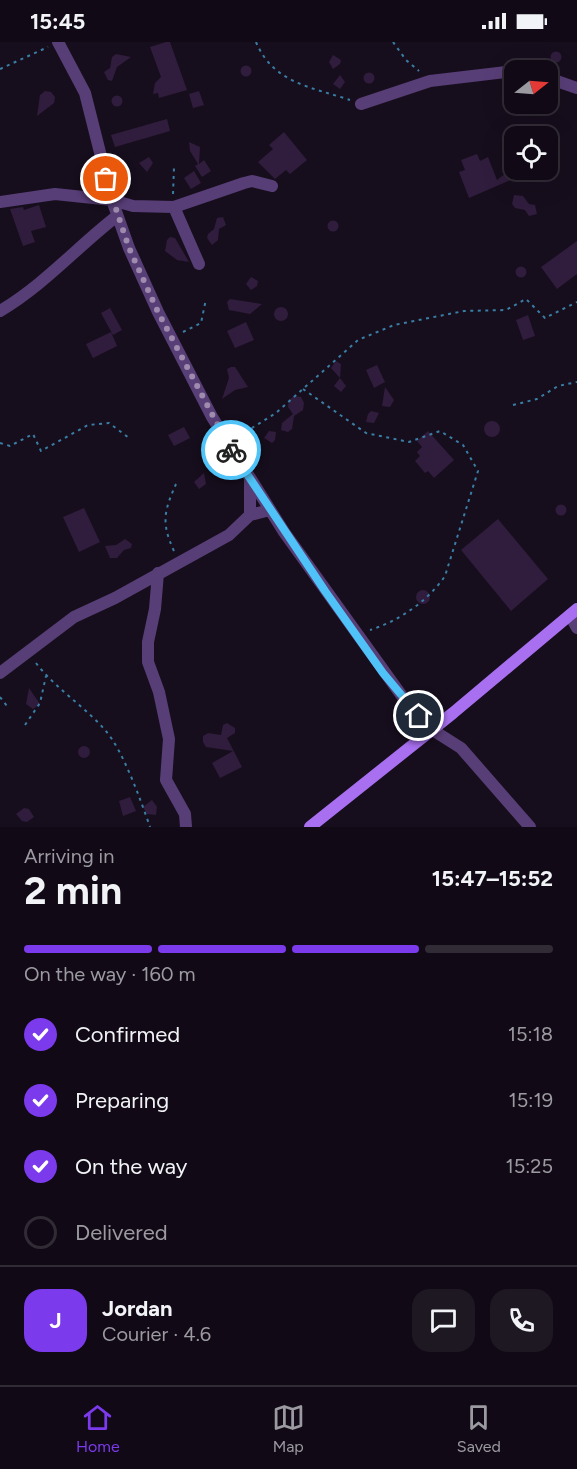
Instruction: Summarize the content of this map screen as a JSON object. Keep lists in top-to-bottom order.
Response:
{
  "north": "right",
  "page": {
    "status": "15:45",
    "heading": ["2 min", "Arriving in", "15:47–15:52"],
    "panel": ["Jordan", "Courier · 4.6"],
    "bar": "On the way · 160 m",
    "list": [
      ["Confirmed", "15:18"],
      ["Preparing", "15:19"],
      ["On the way", "15:25"],
      "Delivered"
    ],
    "round": "J",
    "tabs": ["Home", "Map", "Saved"]
  }
}
